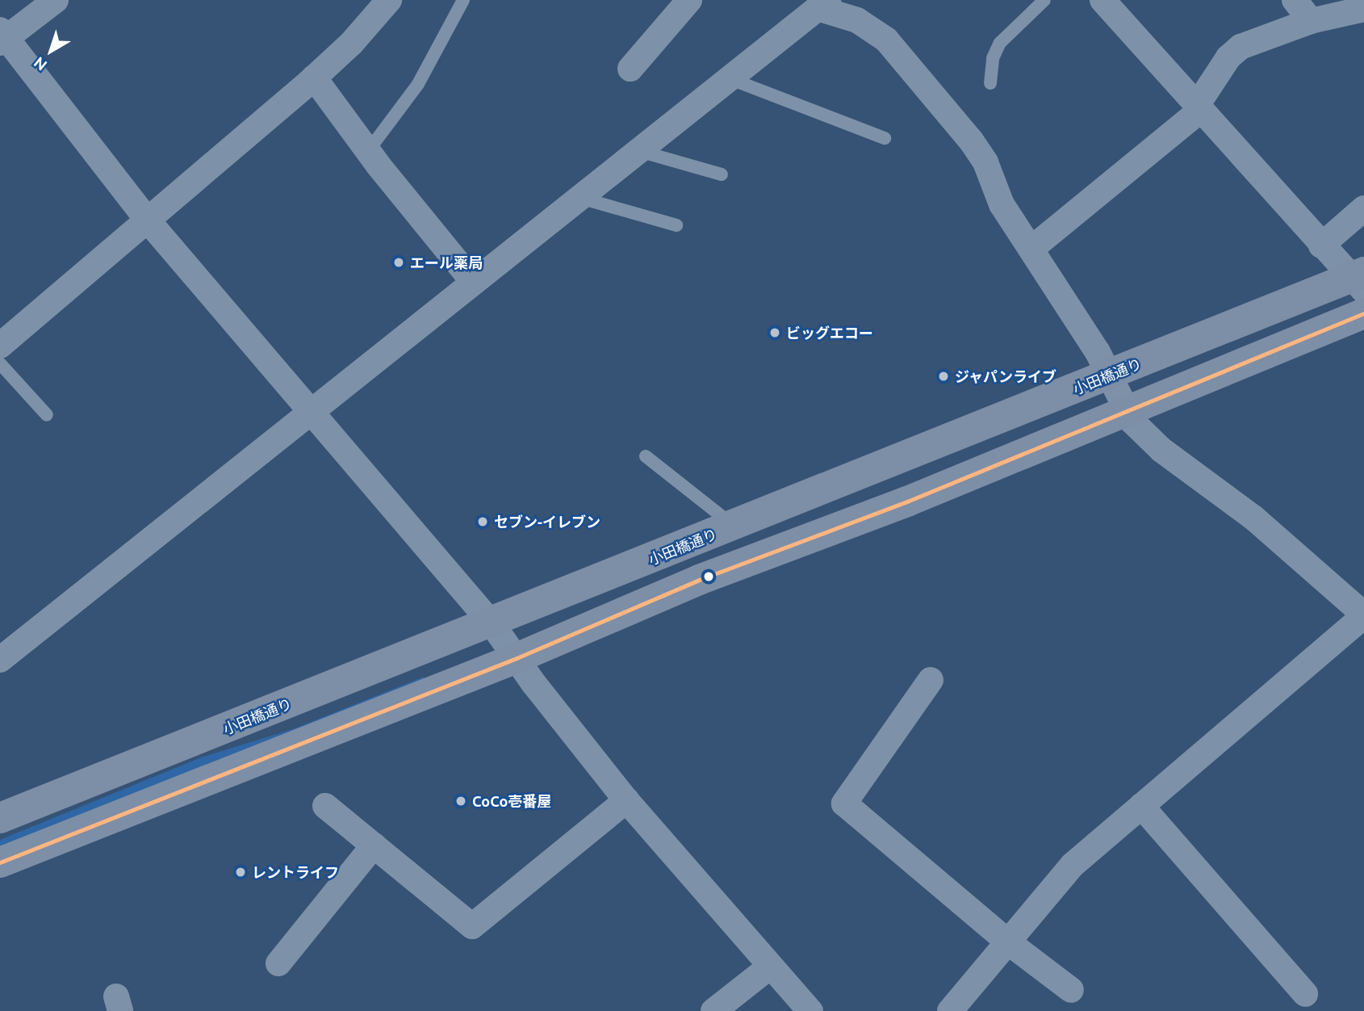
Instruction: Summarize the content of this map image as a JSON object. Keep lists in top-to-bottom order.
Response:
{
  "streets": {
    "main road": ["小田橋通り"]
  },
  "places": [
    "エール薬局",
    "ビッグエコー",
    "ジャパンライブ",
    "セブン-イレブン",
    "CoCo壱番屋",
    "レントライフ"
  ],
  "north": "bottom left"
}
